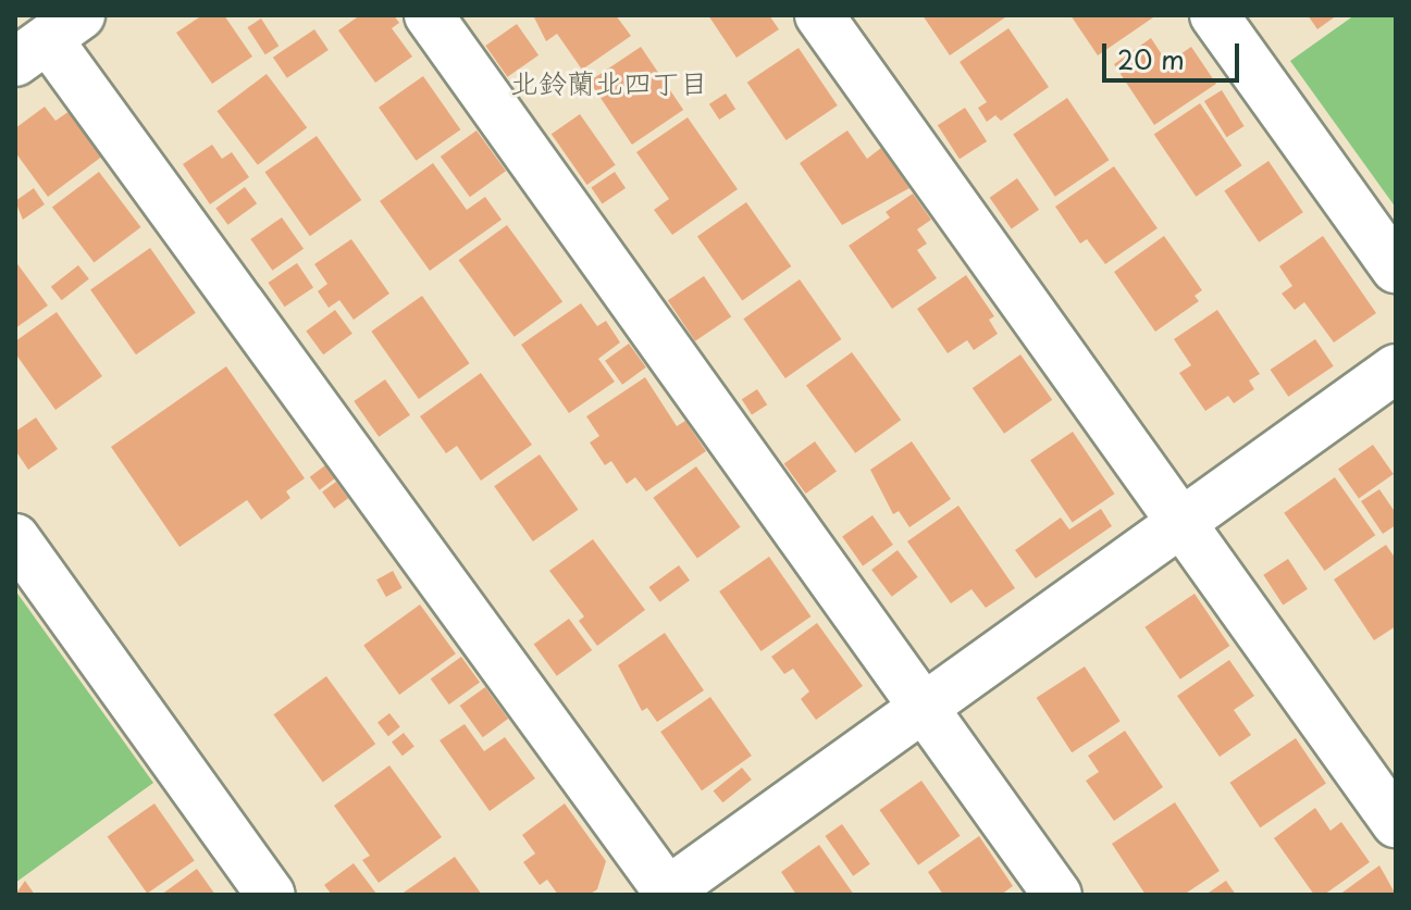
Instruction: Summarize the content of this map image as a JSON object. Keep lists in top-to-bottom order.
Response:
{
  "districts": ["北鈴蘭北四丁目"],
  "scale_bar": "20 m"
}
